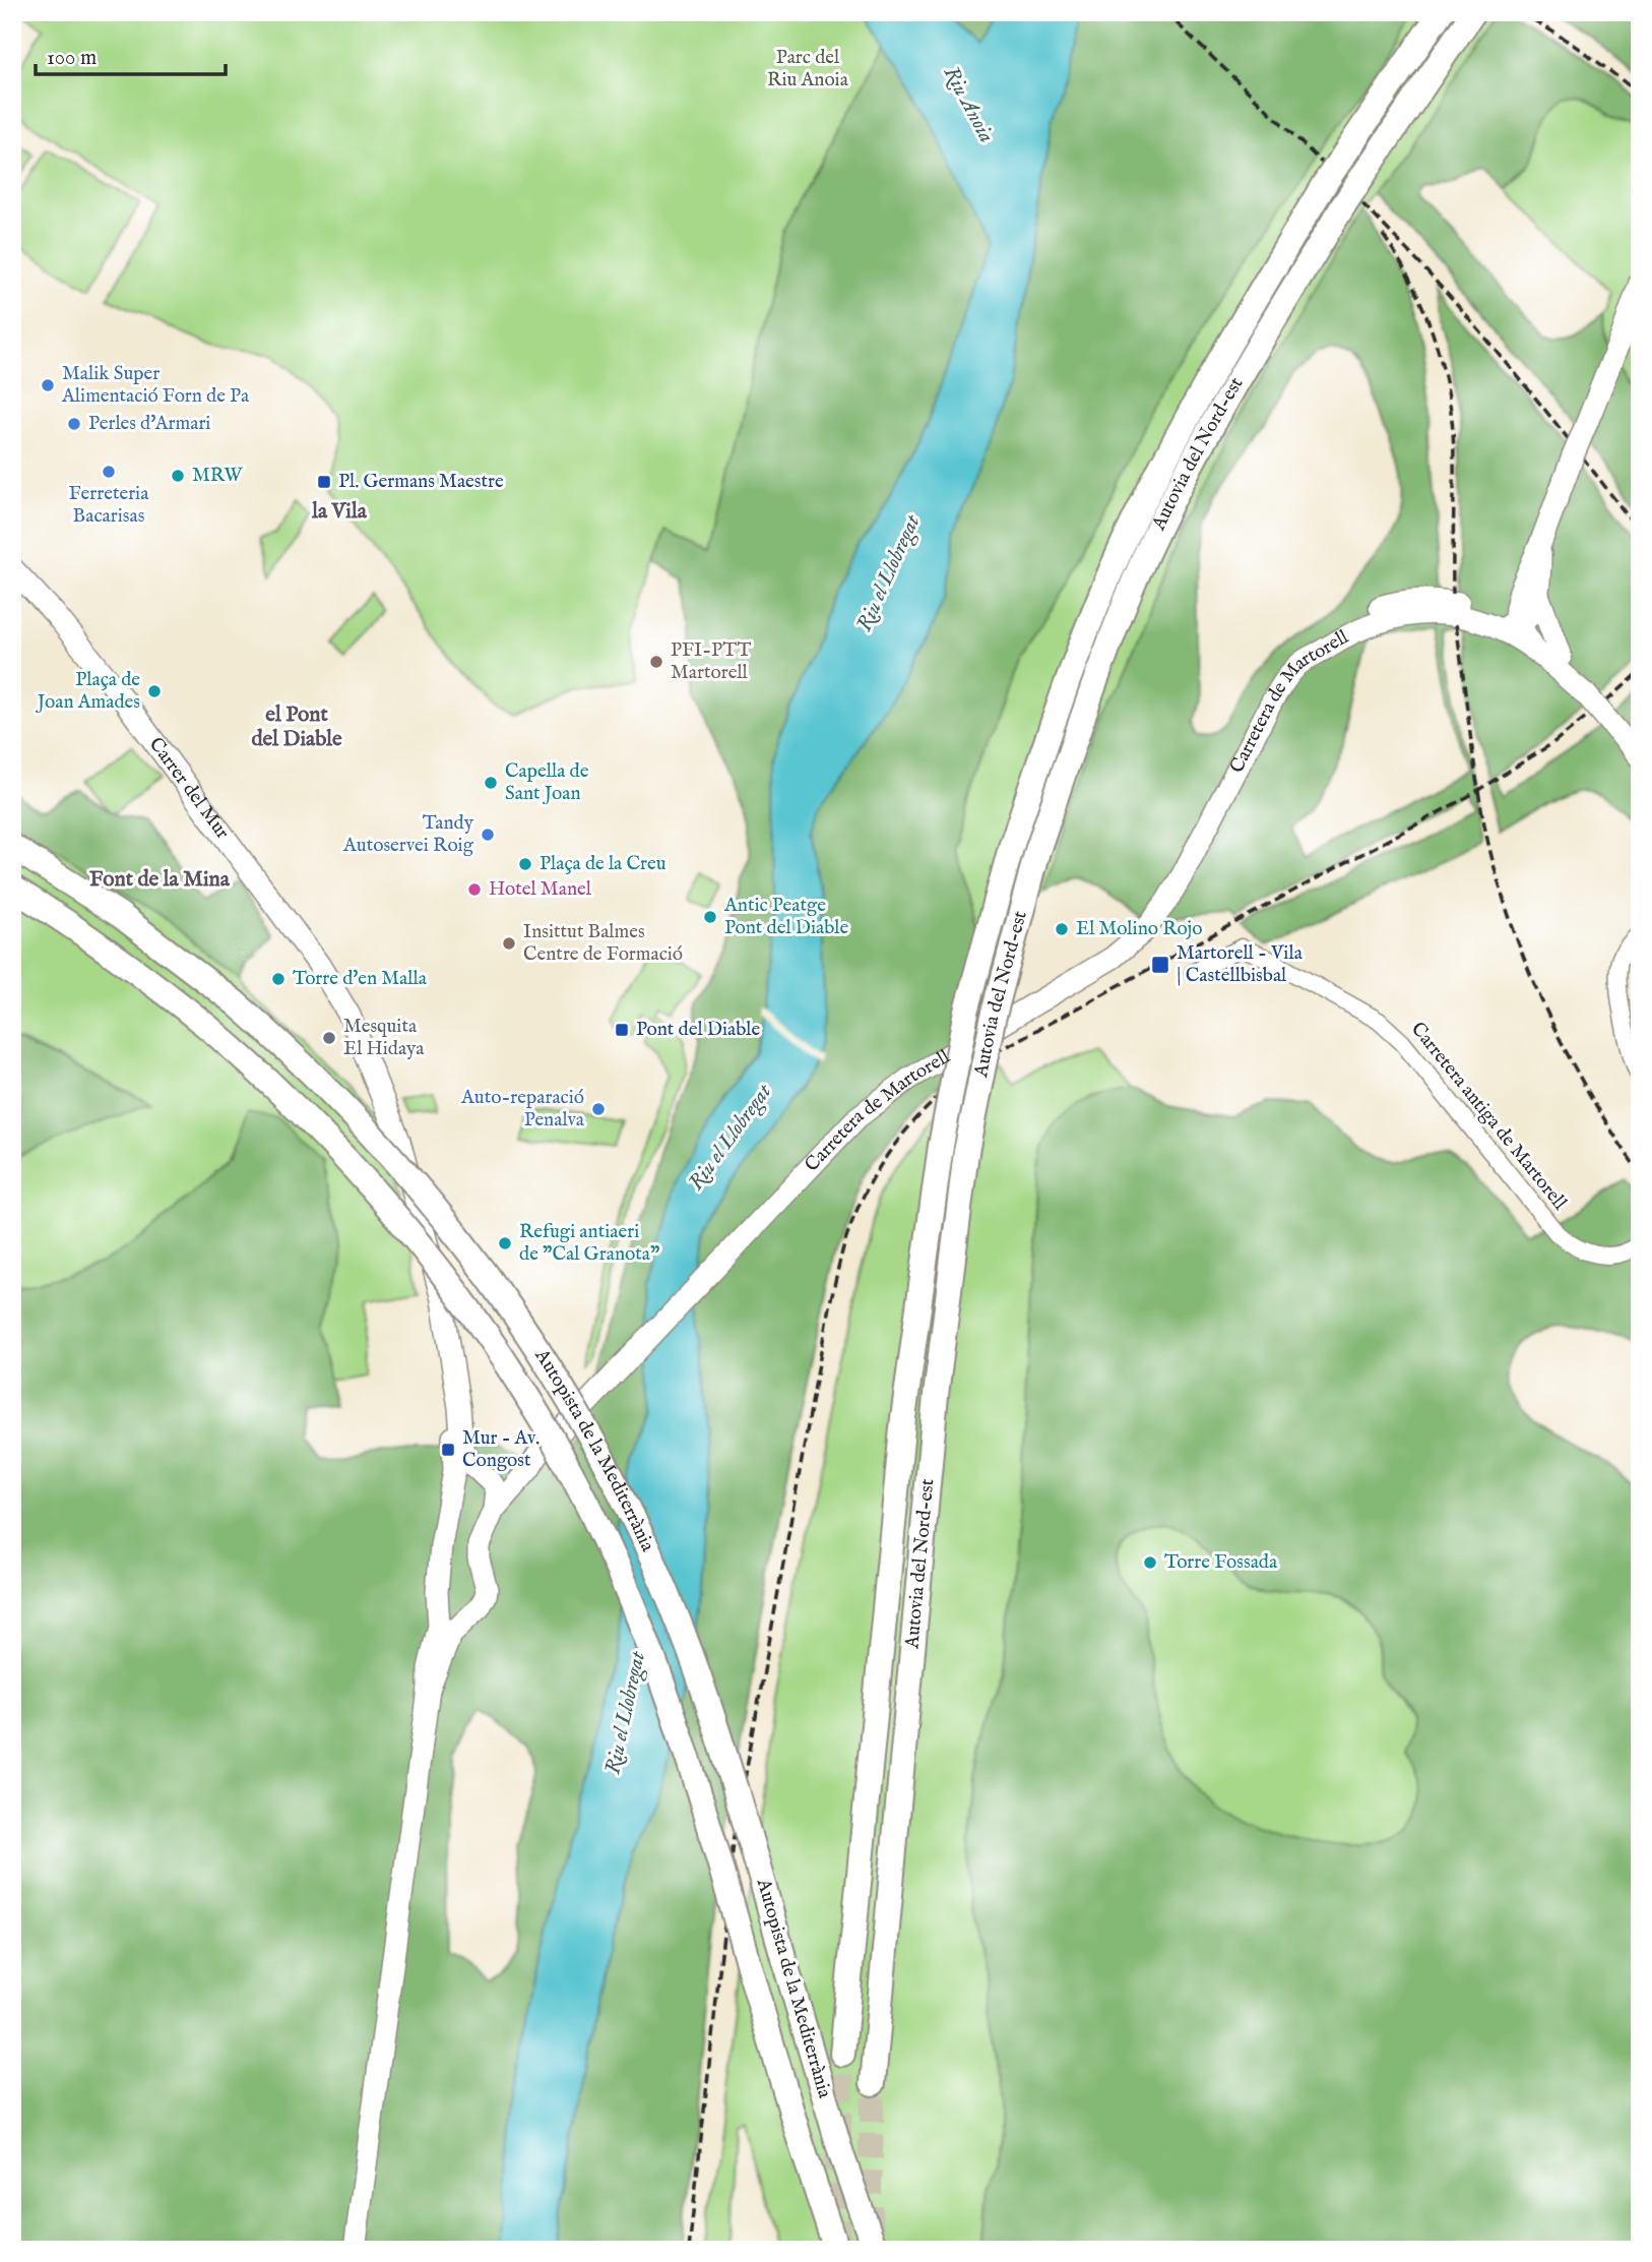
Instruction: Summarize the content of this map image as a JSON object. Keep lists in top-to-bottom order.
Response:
{
  "streets": {
    "highway": ["Autovia del Nord-est", "Autopista de la Mediterrània"],
    "main road": ["Carretera de Martorell", "Carrer del Mur"],
    "street": ["Carretera antiga de Martorell"]
  },
  "districts": ["la Vila", "el Pont del Diable", "Font de la Mina"],
  "water": ["Riu Anoia", "Riu el Llobregat"],
  "parks": ["Parc del Riu Anoia"],
  "places": {
    "other": [
      "Malik Super Alimentació Forn de Pa",
      "Perles d'Armari",
      "Ferreteria Bacarisas",
      "MRW",
      "PFI-PTT Martorell",
      "Plaça de Joan Amades",
      "Capella de Sant Joan",
      "Tandy Autoservei Roig",
      "Plaça de la Creu",
      "Hotel Manel",
      "Antic Peatge Pont del Diable",
      "El Molino Rojo",
      "Insittut Balmes Centre de Formació",
      "Torre d'en Malla",
      "Mesquita El Hidaya",
      "Auto-reparació Penalva",
      "Refugi antiaeri de \"Cal Granota\"",
      "Torre Fossada"
    ],
    "transit": [
      "Pl. Germans Maestre",
      "Martorell - Vila | Castellbisbal",
      "Pont del Diable",
      "Mur - Av. Congost"
    ]
  },
  "scale_bar": "100 m"
}
